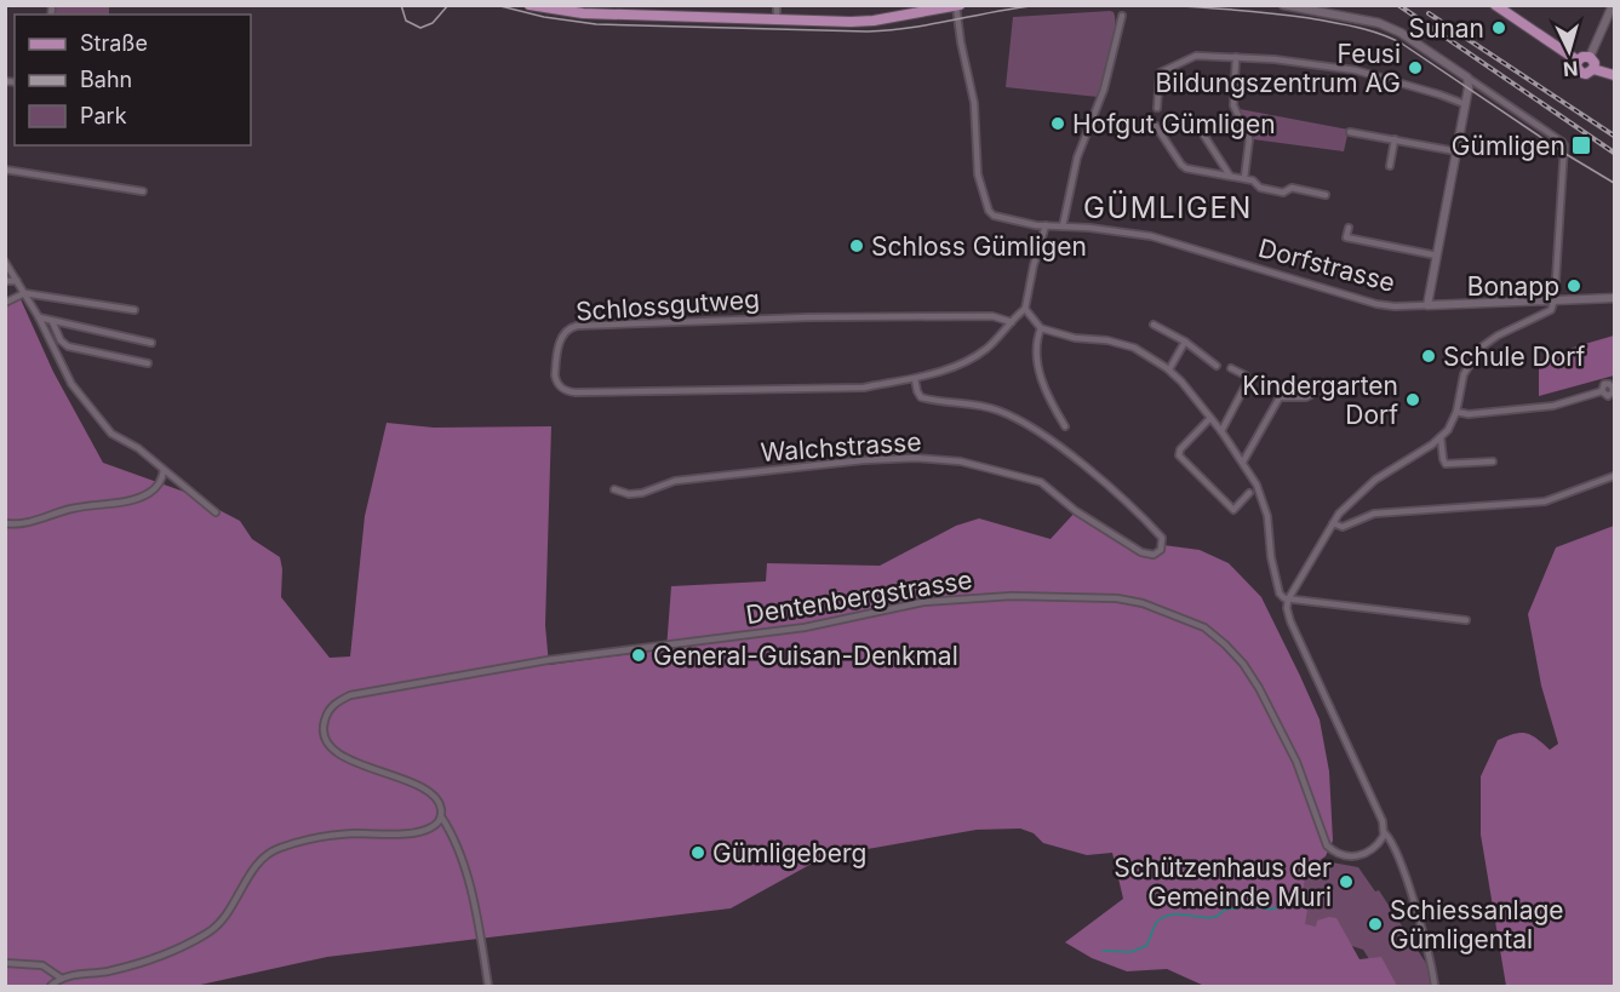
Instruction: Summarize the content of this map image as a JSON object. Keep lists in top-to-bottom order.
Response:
{
  "streets": {
    "street": [
      "Dorfstrasse",
      "Schlossgutweg",
      "Walchstrasse",
      "Dentenbergstrasse"
    ]
  },
  "crossings": [
    ["Schlossgutweg", "Walchstrasse"]
  ],
  "districts": ["GÜMLIGEN"],
  "places": {
    "other": [
      "Sunan",
      "Feusi Bildungszentrum AG",
      "Hofgut Gümligen",
      "Schloss Gümligen",
      "Bonapp",
      "Schule Dorf",
      "Kindergarten Dorf",
      "General-Guisan-Denkmal",
      "Gümligeberg",
      "Schützenhaus der Gemeinde Muri",
      "Schiessanlage Gümligental"
    ],
    "transit": ["Gümligen"]
  },
  "legend": ["Straße", "Bahn", "Park"],
  "north": "bottom"
}
